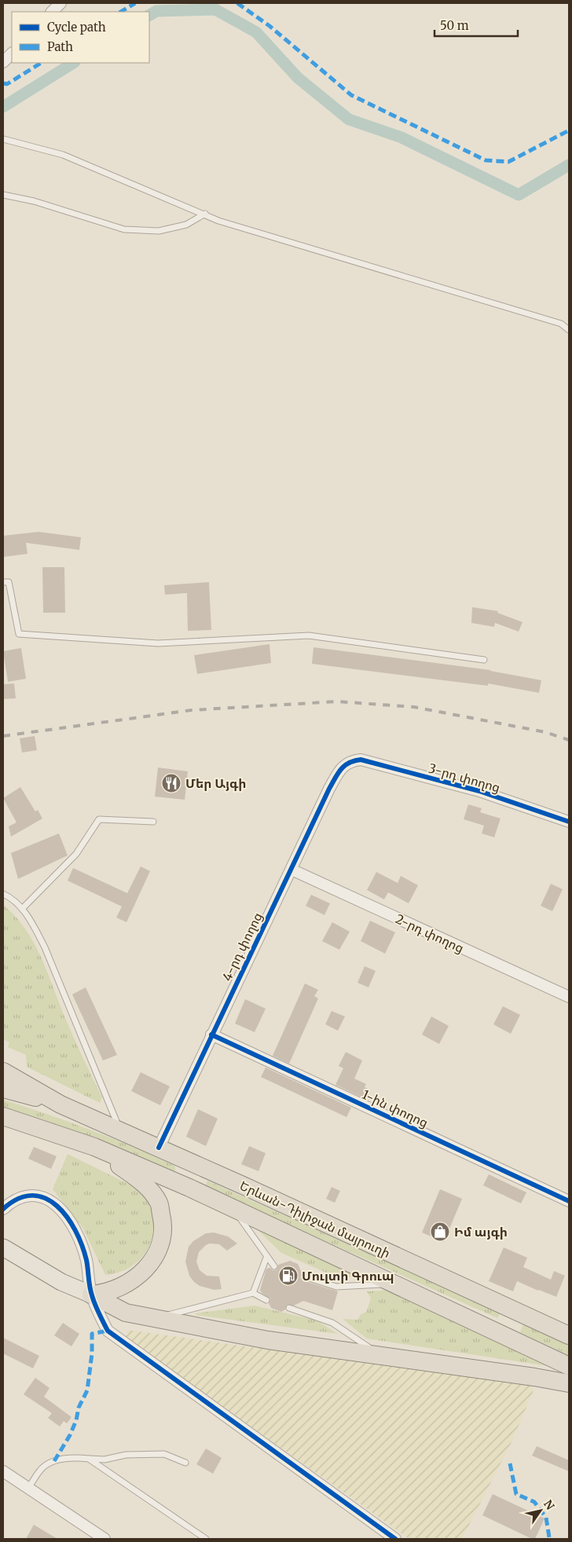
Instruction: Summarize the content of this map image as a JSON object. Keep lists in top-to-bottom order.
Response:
{
  "streets": {
    "highway": ["Երևան-Դիլիջան մայրուղի"],
    "street": [
      "3-րդ փողոց",
      "2-րդ փողոց",
      "4-րդ փողոց",
      "1-ին փողոց"
    ]
  },
  "crossings": [
    ["3-րդ փողոց", "4-րդ փողոց"],
    ["2-րդ փողոց", "4-րդ փողոց"],
    ["4-րդ փողոց", "1-ին փողոց"],
    ["4-րդ փողոց", "Երևան-Դիլիջան մայրուղի"]
  ],
  "places": {
    "restaurant": ["Մեր Այգի"],
    "shop": ["Իմ այգի"],
    "fuel station": ["Մուլտի Գրուպ"]
  },
  "legend": ["Cycle path", "Path"],
  "scale_bar": "50 m",
  "north": "top right"
}
